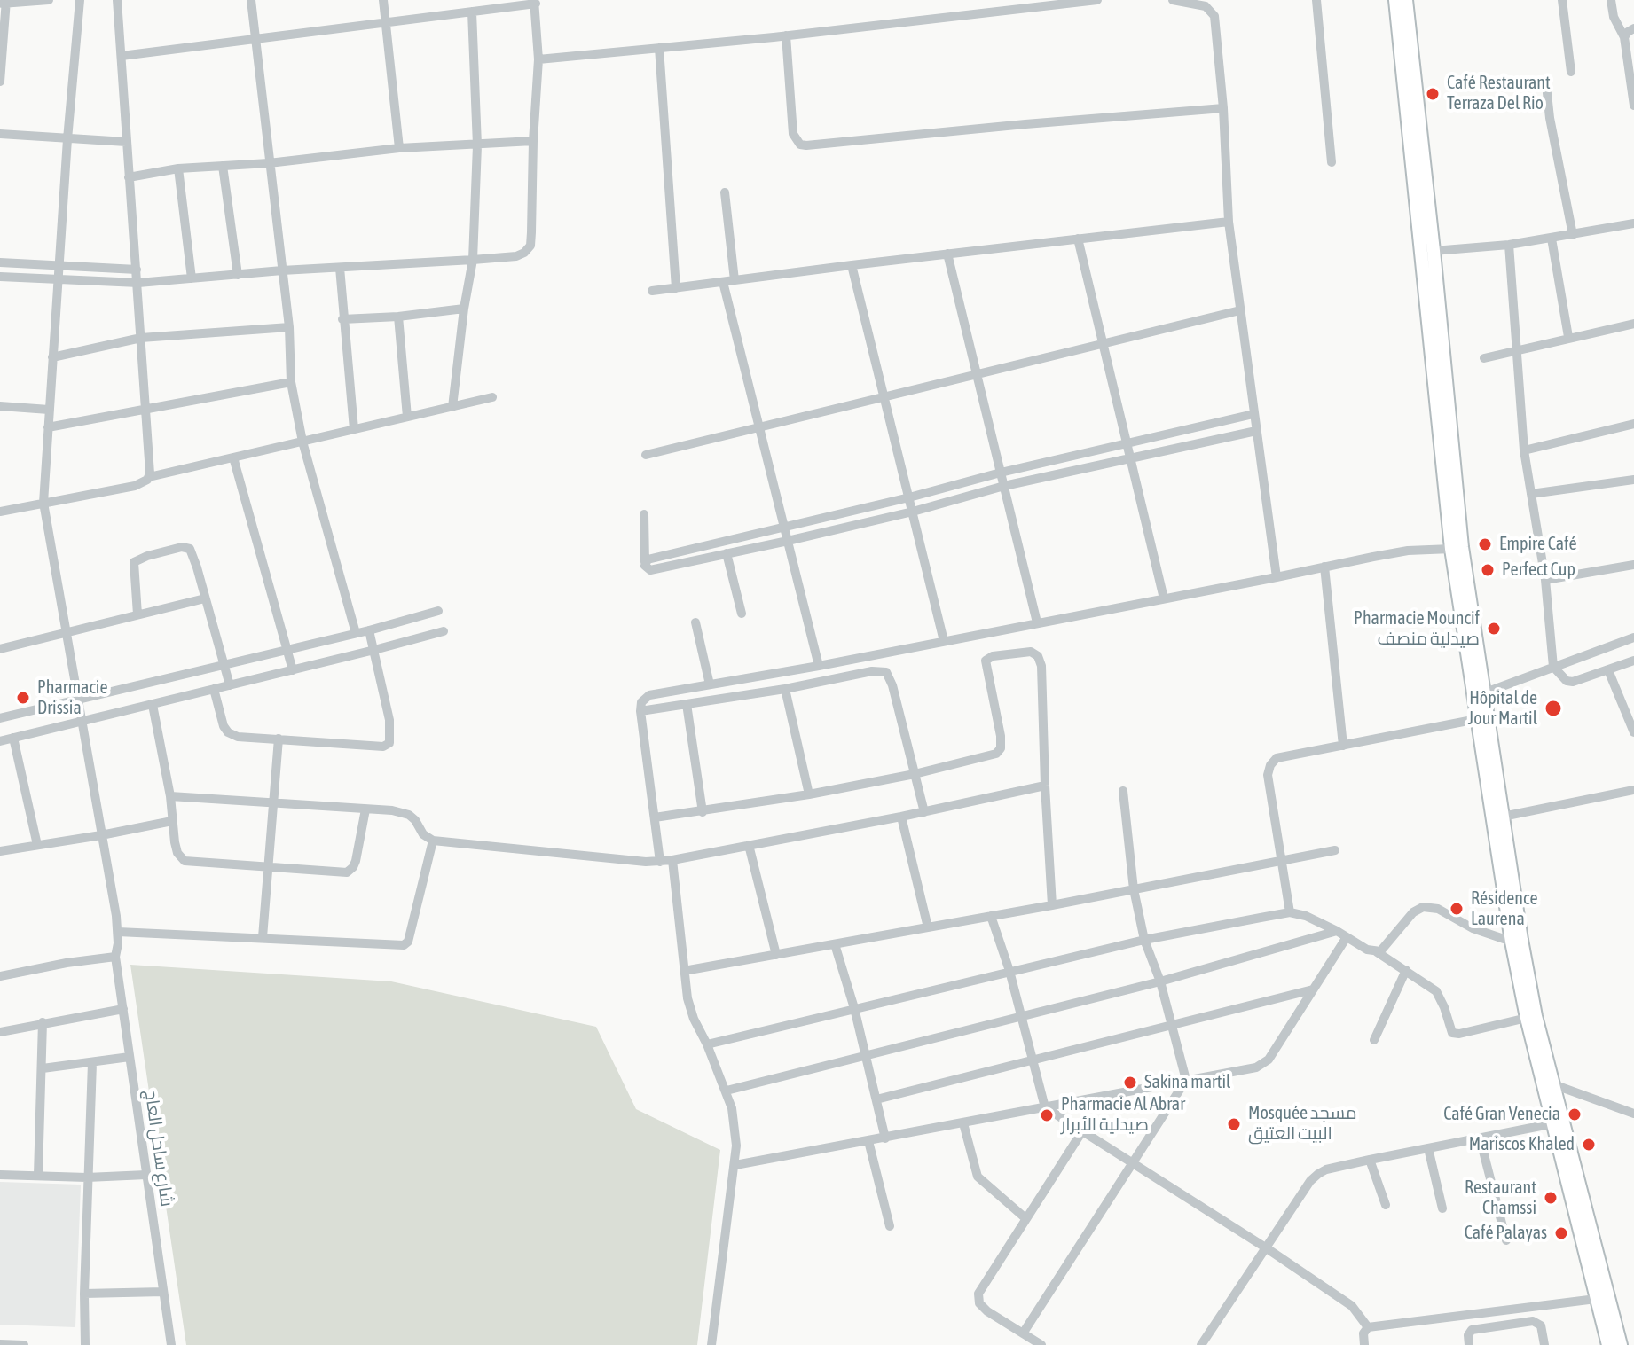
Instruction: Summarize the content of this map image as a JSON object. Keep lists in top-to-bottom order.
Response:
{
  "streets": {
    "street": ["شارع ساحل العاج"]
  },
  "places": [
    "Café Restaurant Terraza Del Rio",
    "Empire Café",
    "Perfect Cup",
    "Pharmacie Mouncif صيدلية منصف",
    "Pharmacie Drissia",
    "Hôpital de Jour Martil",
    "Résidence Laurena",
    "Sakina martil",
    "Café Gran Venecia",
    "Pharmacie Al Abrar صيدلية الأبرار",
    "Mosquée مسجد البيت العتيق",
    "Mariscos Khaled",
    "Restaurant Chamssi",
    "Café Palayas"
  ]
}
